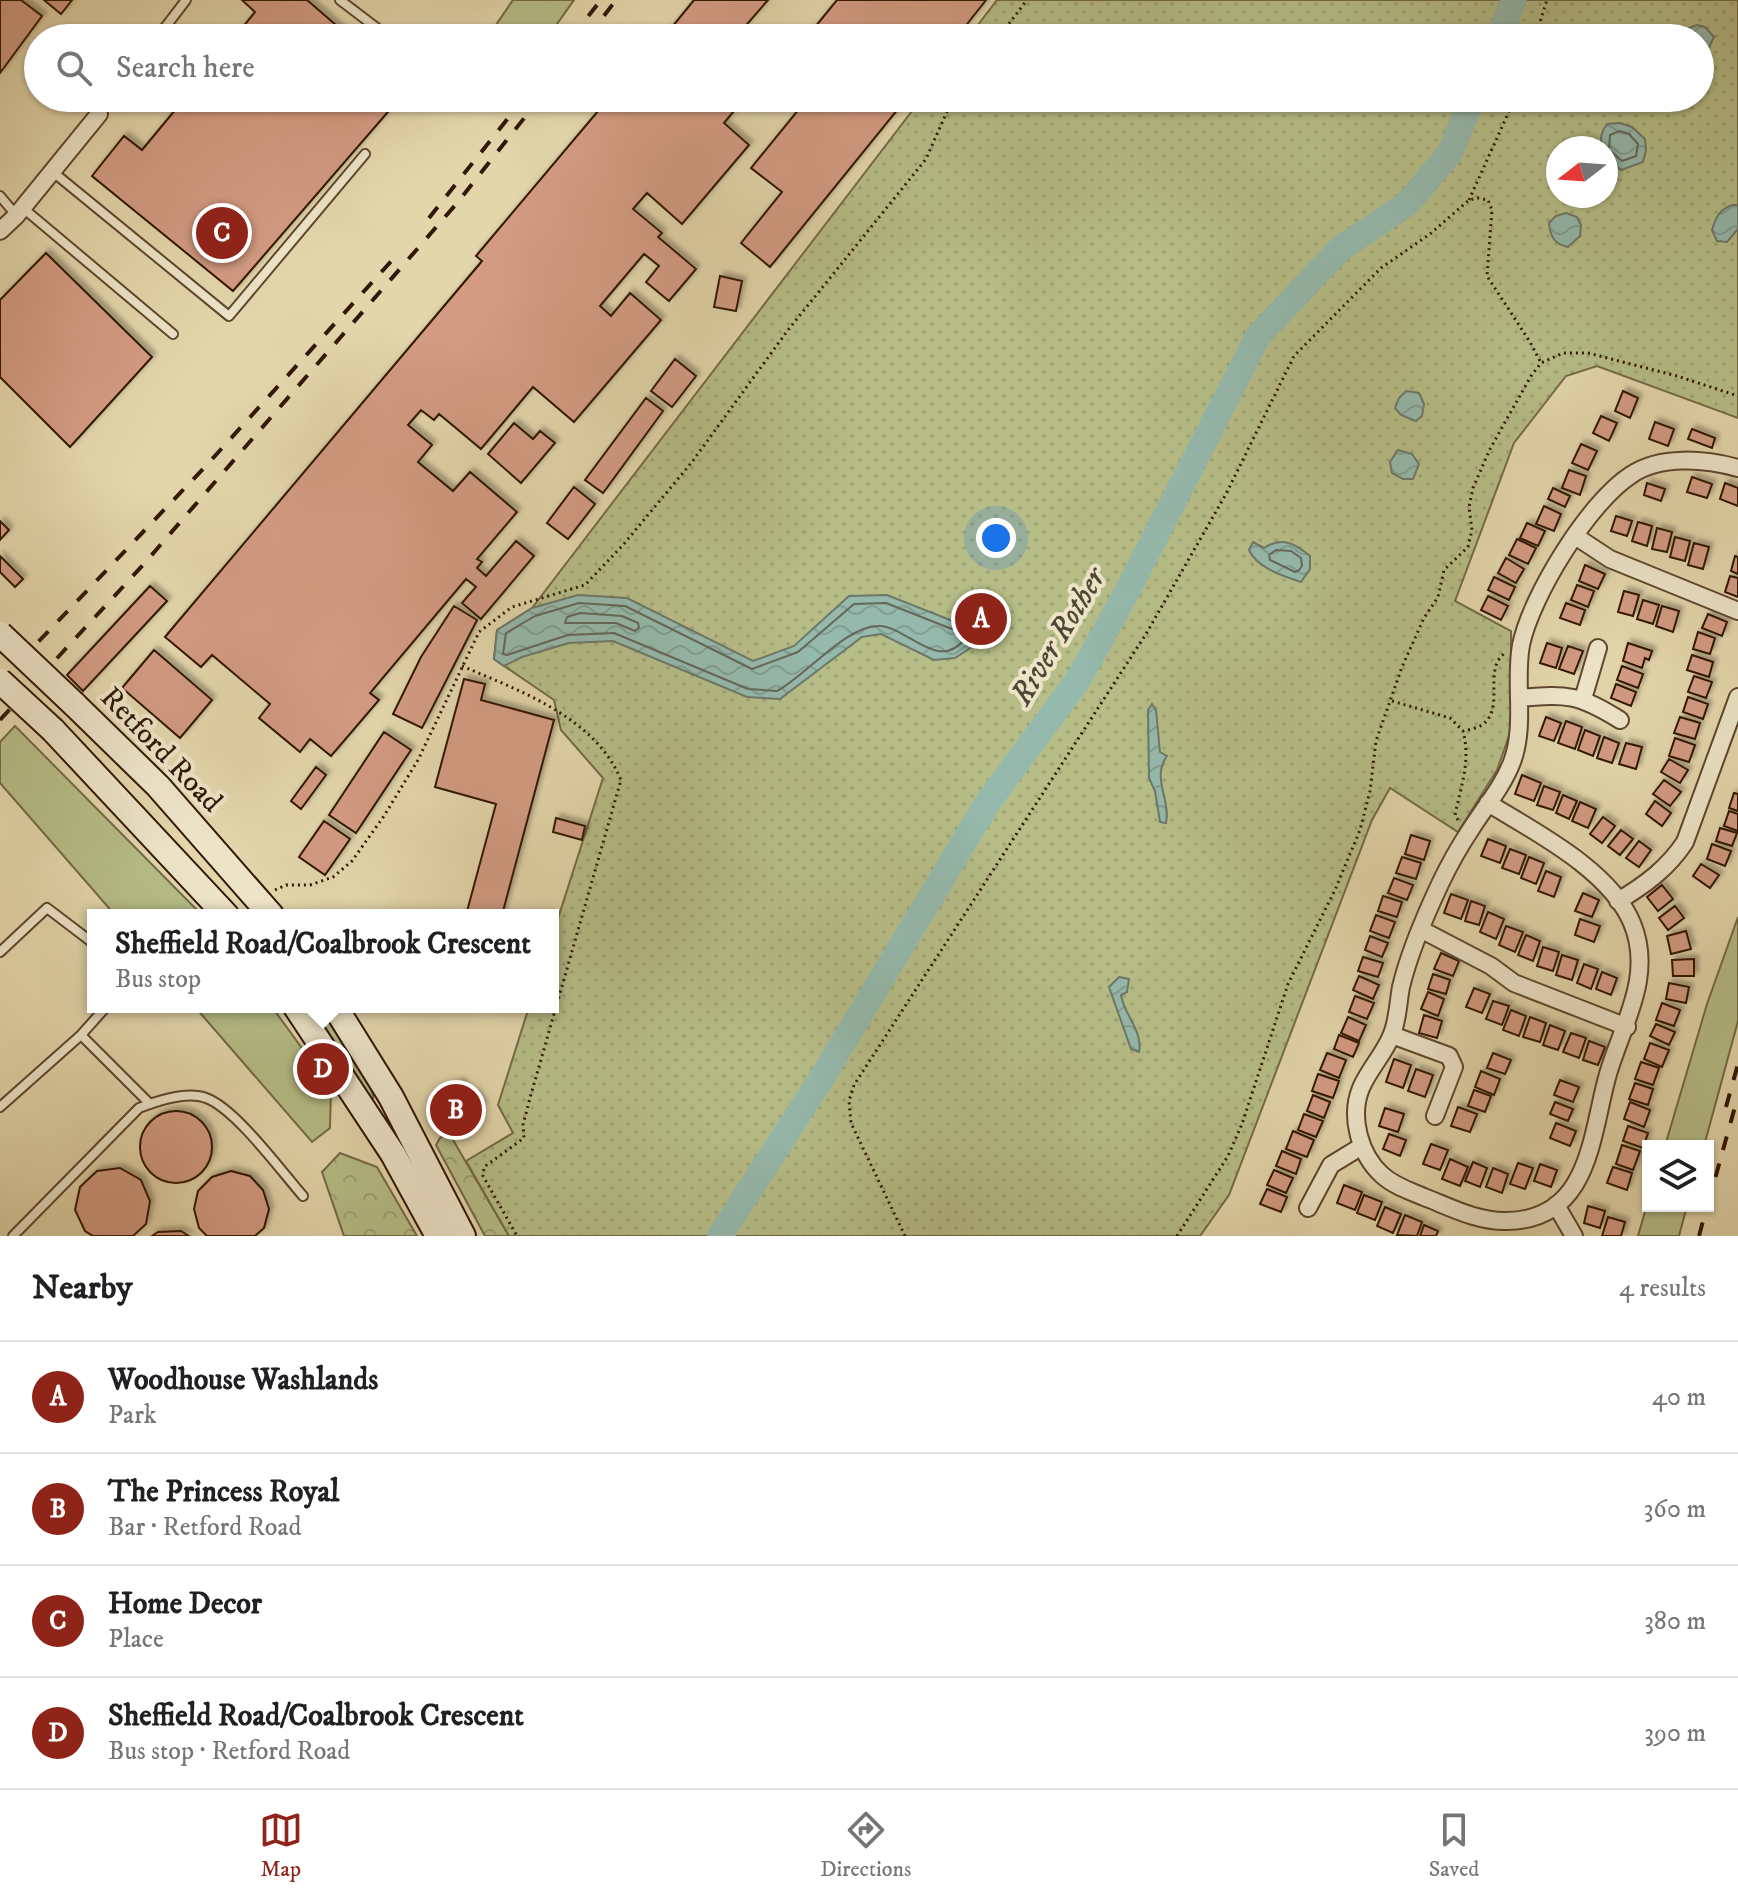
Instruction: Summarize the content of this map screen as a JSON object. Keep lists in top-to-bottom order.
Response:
{
  "streets": {
    "main road": ["Retford Road"]
  },
  "water": ["River Rother"],
  "north": "left",
  "page": {
    "search": "Search here",
    "pins": [
      "C",
      "A",
      "D",
      "B"
    ],
    "popup": ["Sheffield Road/Coalbrook Crescent", "Bus stop"],
    "heading": ["Nearby", "4 results"],
    "list": [
      {
        "mark": "A",
        "name": "Woodhouse Washlands",
        "note": "Park",
        "value": "40 m"
      },
      {
        "mark": "B",
        "name": "The Princess Royal",
        "note": "Bar · Retford Road",
        "value": "360 m"
      },
      {
        "mark": "C",
        "name": "Home Decor",
        "note": "Place",
        "value": "380 m"
      },
      {
        "mark": "D",
        "name": "Sheffield Road/Coalbrook Crescent",
        "note": "Bus stop · Retford Road",
        "value": "390 m"
      }
    ],
    "nav": ["Map", "Directions", "Saved"]
  }
}
